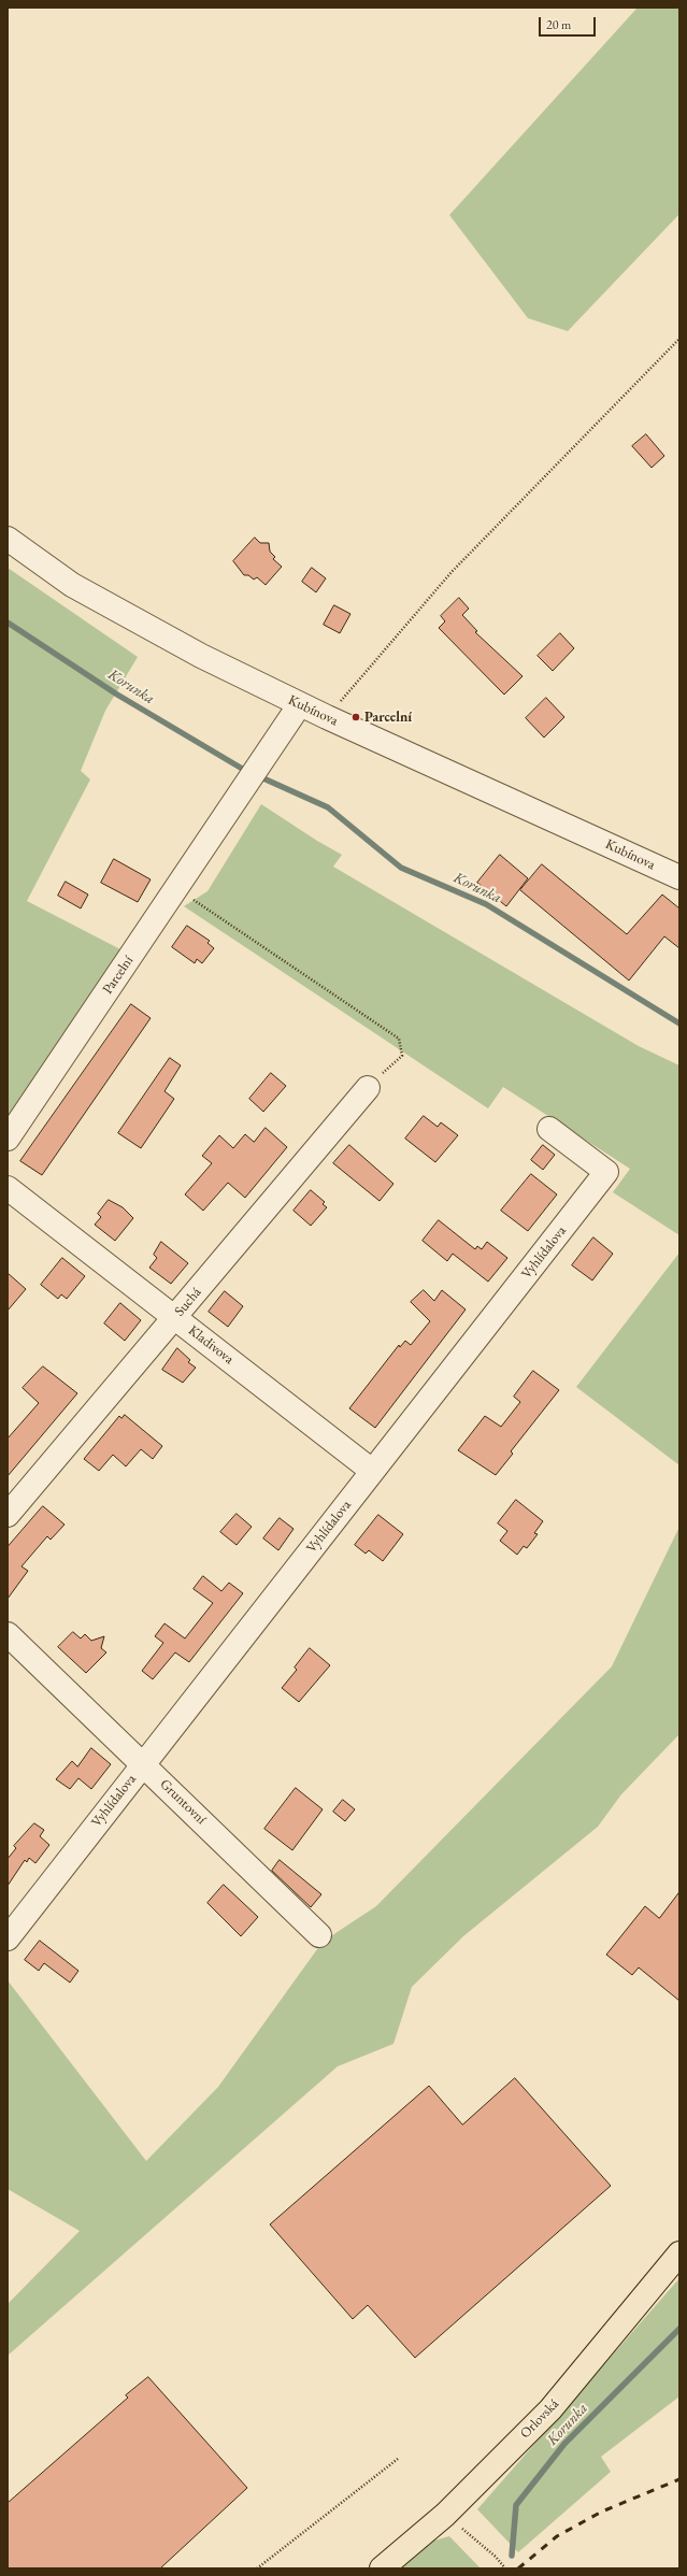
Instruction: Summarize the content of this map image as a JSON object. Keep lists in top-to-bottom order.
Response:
{
  "streets": {
    "main road": ["Orlovská"],
    "street": [
      "Kubínova",
      "Parcelní",
      "Vyhlídalova",
      "Suchá",
      "Kladivova",
      "Gruntovní"
    ]
  },
  "crossings": [
    ["Kubínova", "Parcelní"],
    ["Vyhlídalova", "Kladivova"],
    ["Vyhlídalova", "Gruntovní"],
    ["Suchá", "Kladivova"]
  ],
  "water": ["Korunka"],
  "places": ["Parcelní"],
  "scale_bar": "20 m"
}
